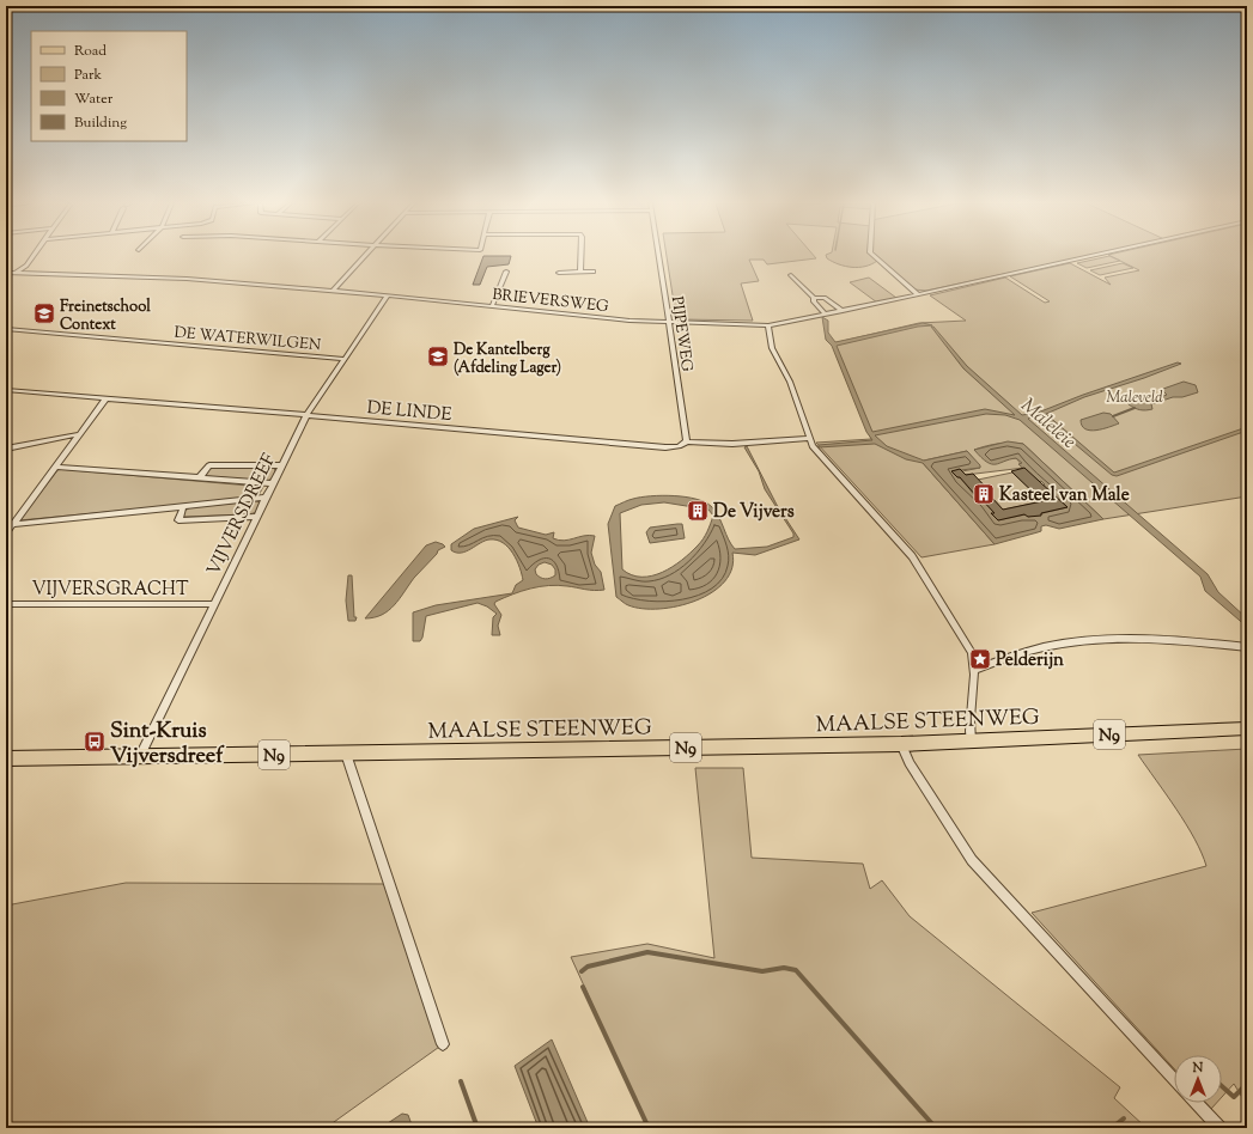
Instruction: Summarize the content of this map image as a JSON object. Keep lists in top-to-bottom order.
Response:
{
  "streets": {
    "main road": ["MAALSE STEENWEG", "N9"],
    "street": [
      "BRIEVERSWEG",
      "PIJPEWEG",
      "DE WATERWILGEN",
      "DE LINDE",
      "VIJVERSDREEF",
      "VIJVERSGRACHT"
    ]
  },
  "crossings": [
    ["BRIEVERSWEG", "PIJPEWEG"],
    ["BRIEVERSWEG", "VIJVERSDREEF"],
    ["PIJPEWEG", "DE LINDE"],
    ["DE WATERWILGEN", "VIJVERSDREEF"],
    ["DE LINDE", "VIJVERSDREEF"],
    ["VIJVERSDREEF", "VIJVERSGRACHT"],
    ["VIJVERSDREEF", "MAALSE STEENWEG"]
  ],
  "water": ["Maleleie"],
  "parks": ["Maleveld"],
  "places": {
    "school or university": ["Freinetschool Context", "De Kantelberg (Afdeling Lager)"],
    "building": ["Kasteel van Male", "De Vijvers"],
    "place": ["Pelderijn"],
    "bus stop": ["Sint-Kruis Vijversdreef"]
  },
  "legend": [
    "Road",
    "Park",
    "Water",
    "Building"
  ],
  "north": "top"
}
